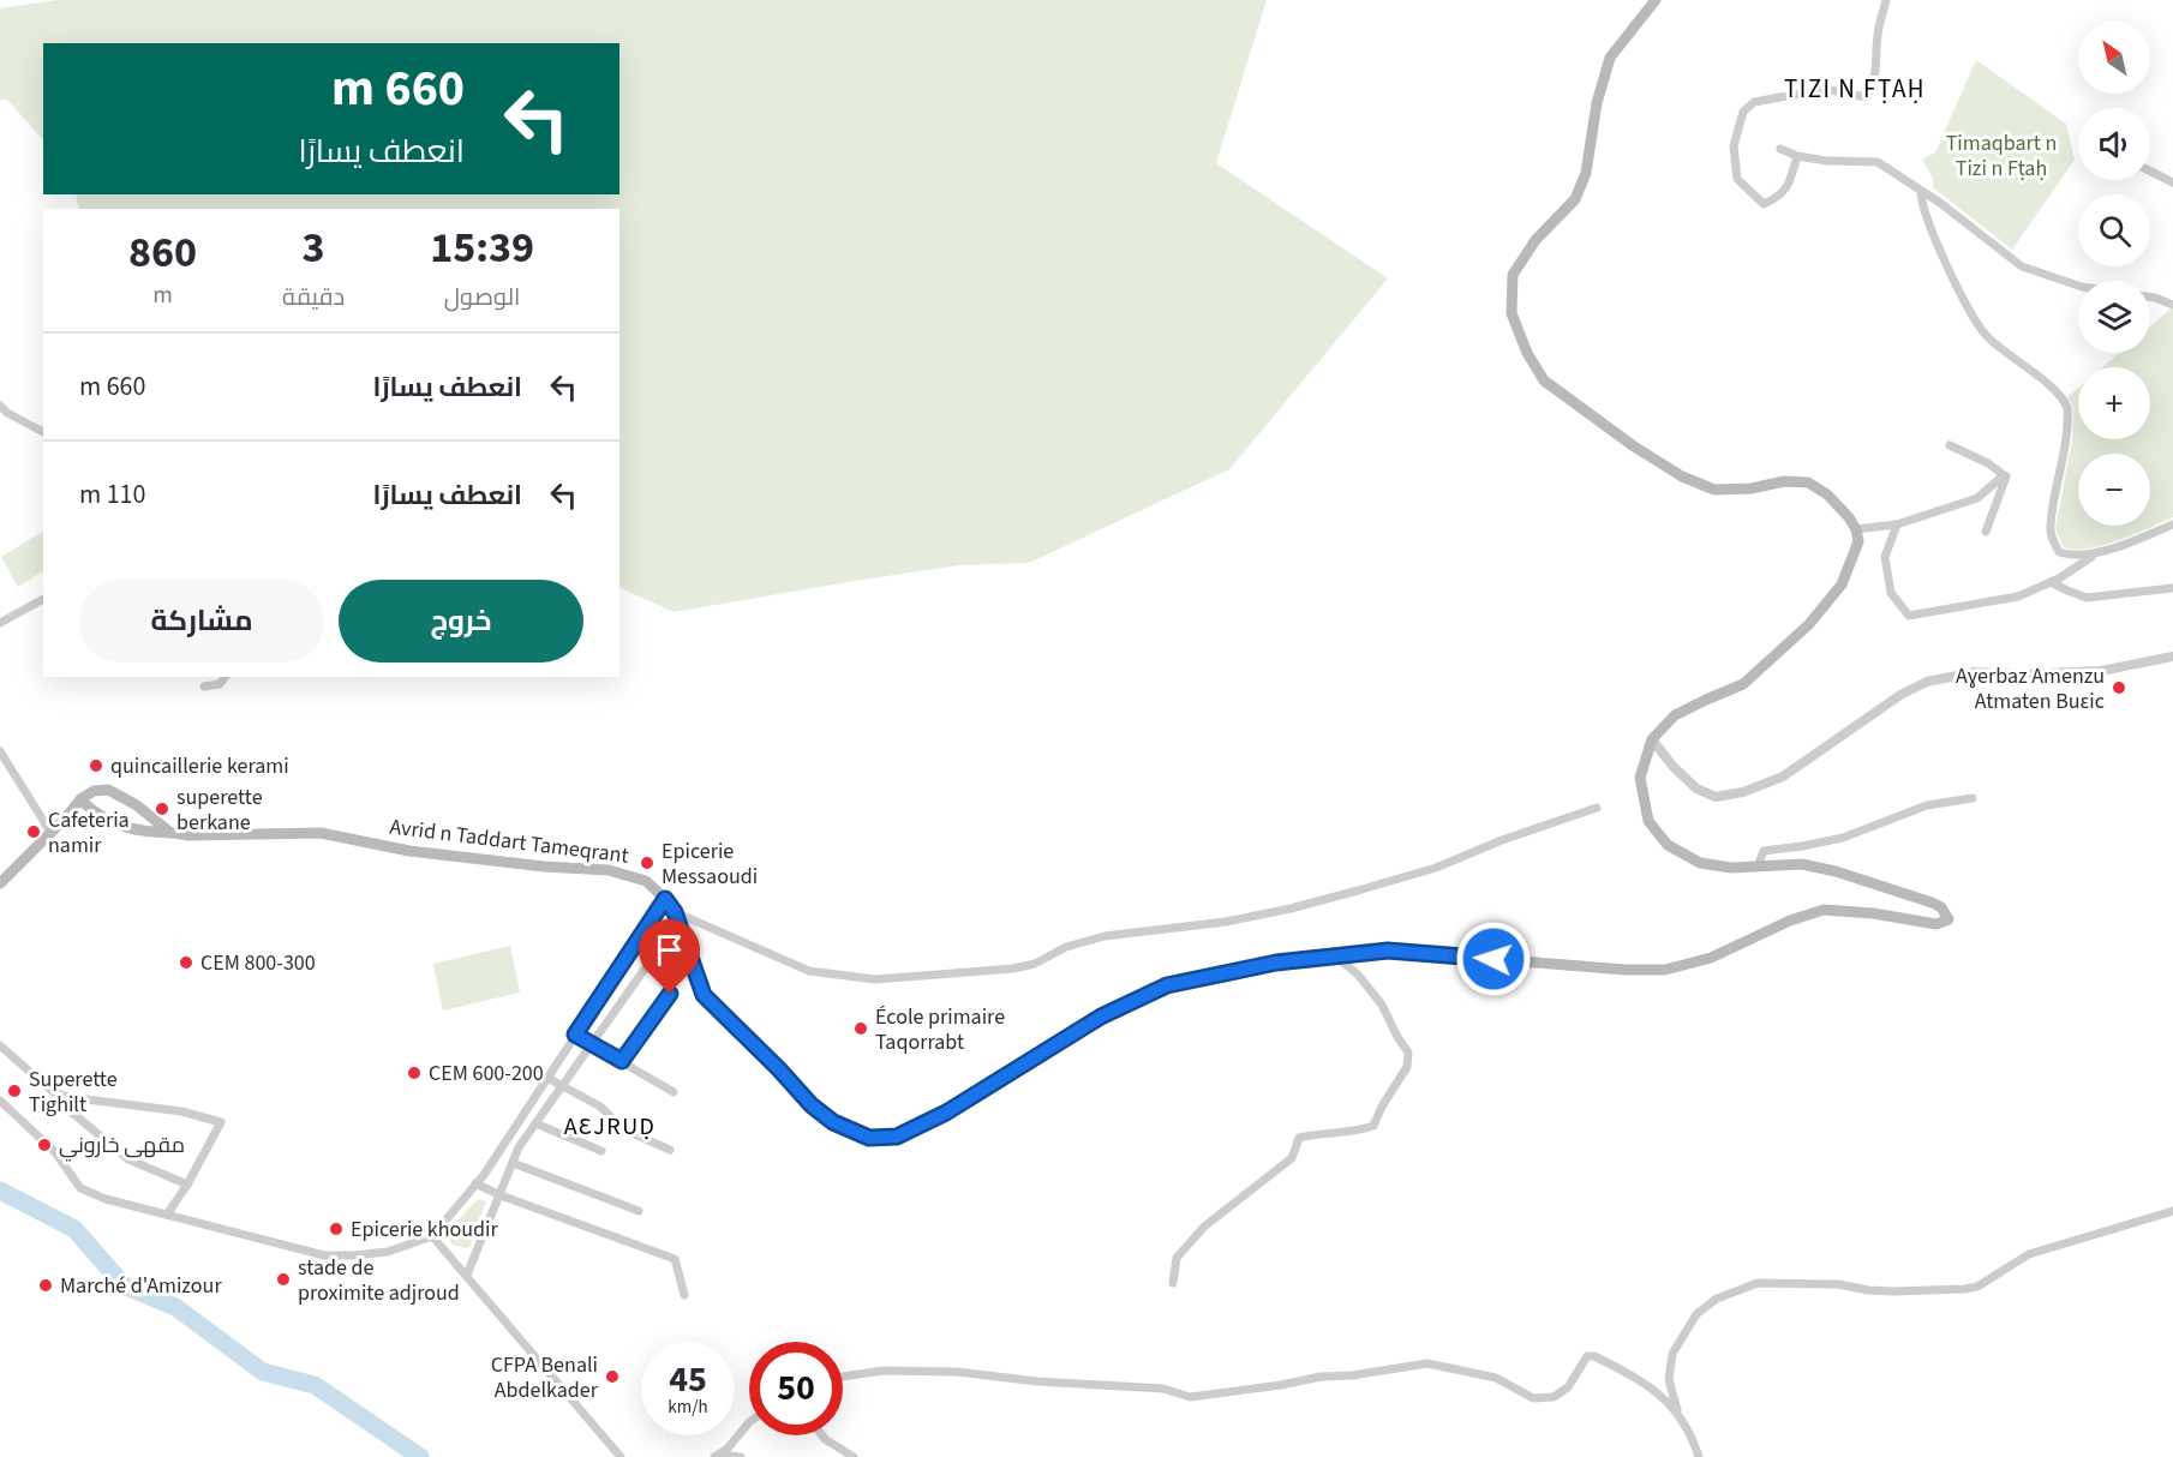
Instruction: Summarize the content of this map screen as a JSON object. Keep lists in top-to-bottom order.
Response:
{
  "streets": {
    "main road": ["Avrid n Taddart Tameqrant"]
  },
  "districts": ["TIZI N FṬAḤ", "AƐJRUḌ"],
  "parks": ["Timaqbart n Tizi n Fṭaḥ"],
  "places": [
    "Aɣerbaz Amenzu Atmaten Buɛic",
    "quincaillerie kerami",
    "superette berkane",
    "Cafeteria namir",
    "Epicerie Messaoudi",
    "CEM 800-300",
    "École primaire Taqorrabt",
    "CEM 600-200",
    "Superette Tighilt",
    "مقهى خاروني",
    "Epicerie khoudir",
    "stade de proximite adjroud",
    "Marché d'Amizour",
    "CFPA Benali Abdelkader"
  ],
  "north": "top left",
  "page": {
    "map_buttons": ["+", "−"],
    "turn": ["660 m", "انعطف يسارًا"],
    "eta": [
      "15:39",
      "الوصول",
      "3",
      "دقيقة",
      "860",
      "m"
    ],
    "list": [
      {
        "name": "انعطف يسارًا",
        "value": "660 m"
      },
      {
        "name": "انعطف يسارًا",
        "value": "110 m"
      }
    ],
    "buttons": ["خروج", "مشاركة"],
    "speed": "45 km/h",
    "limit": "50"
  }
}
